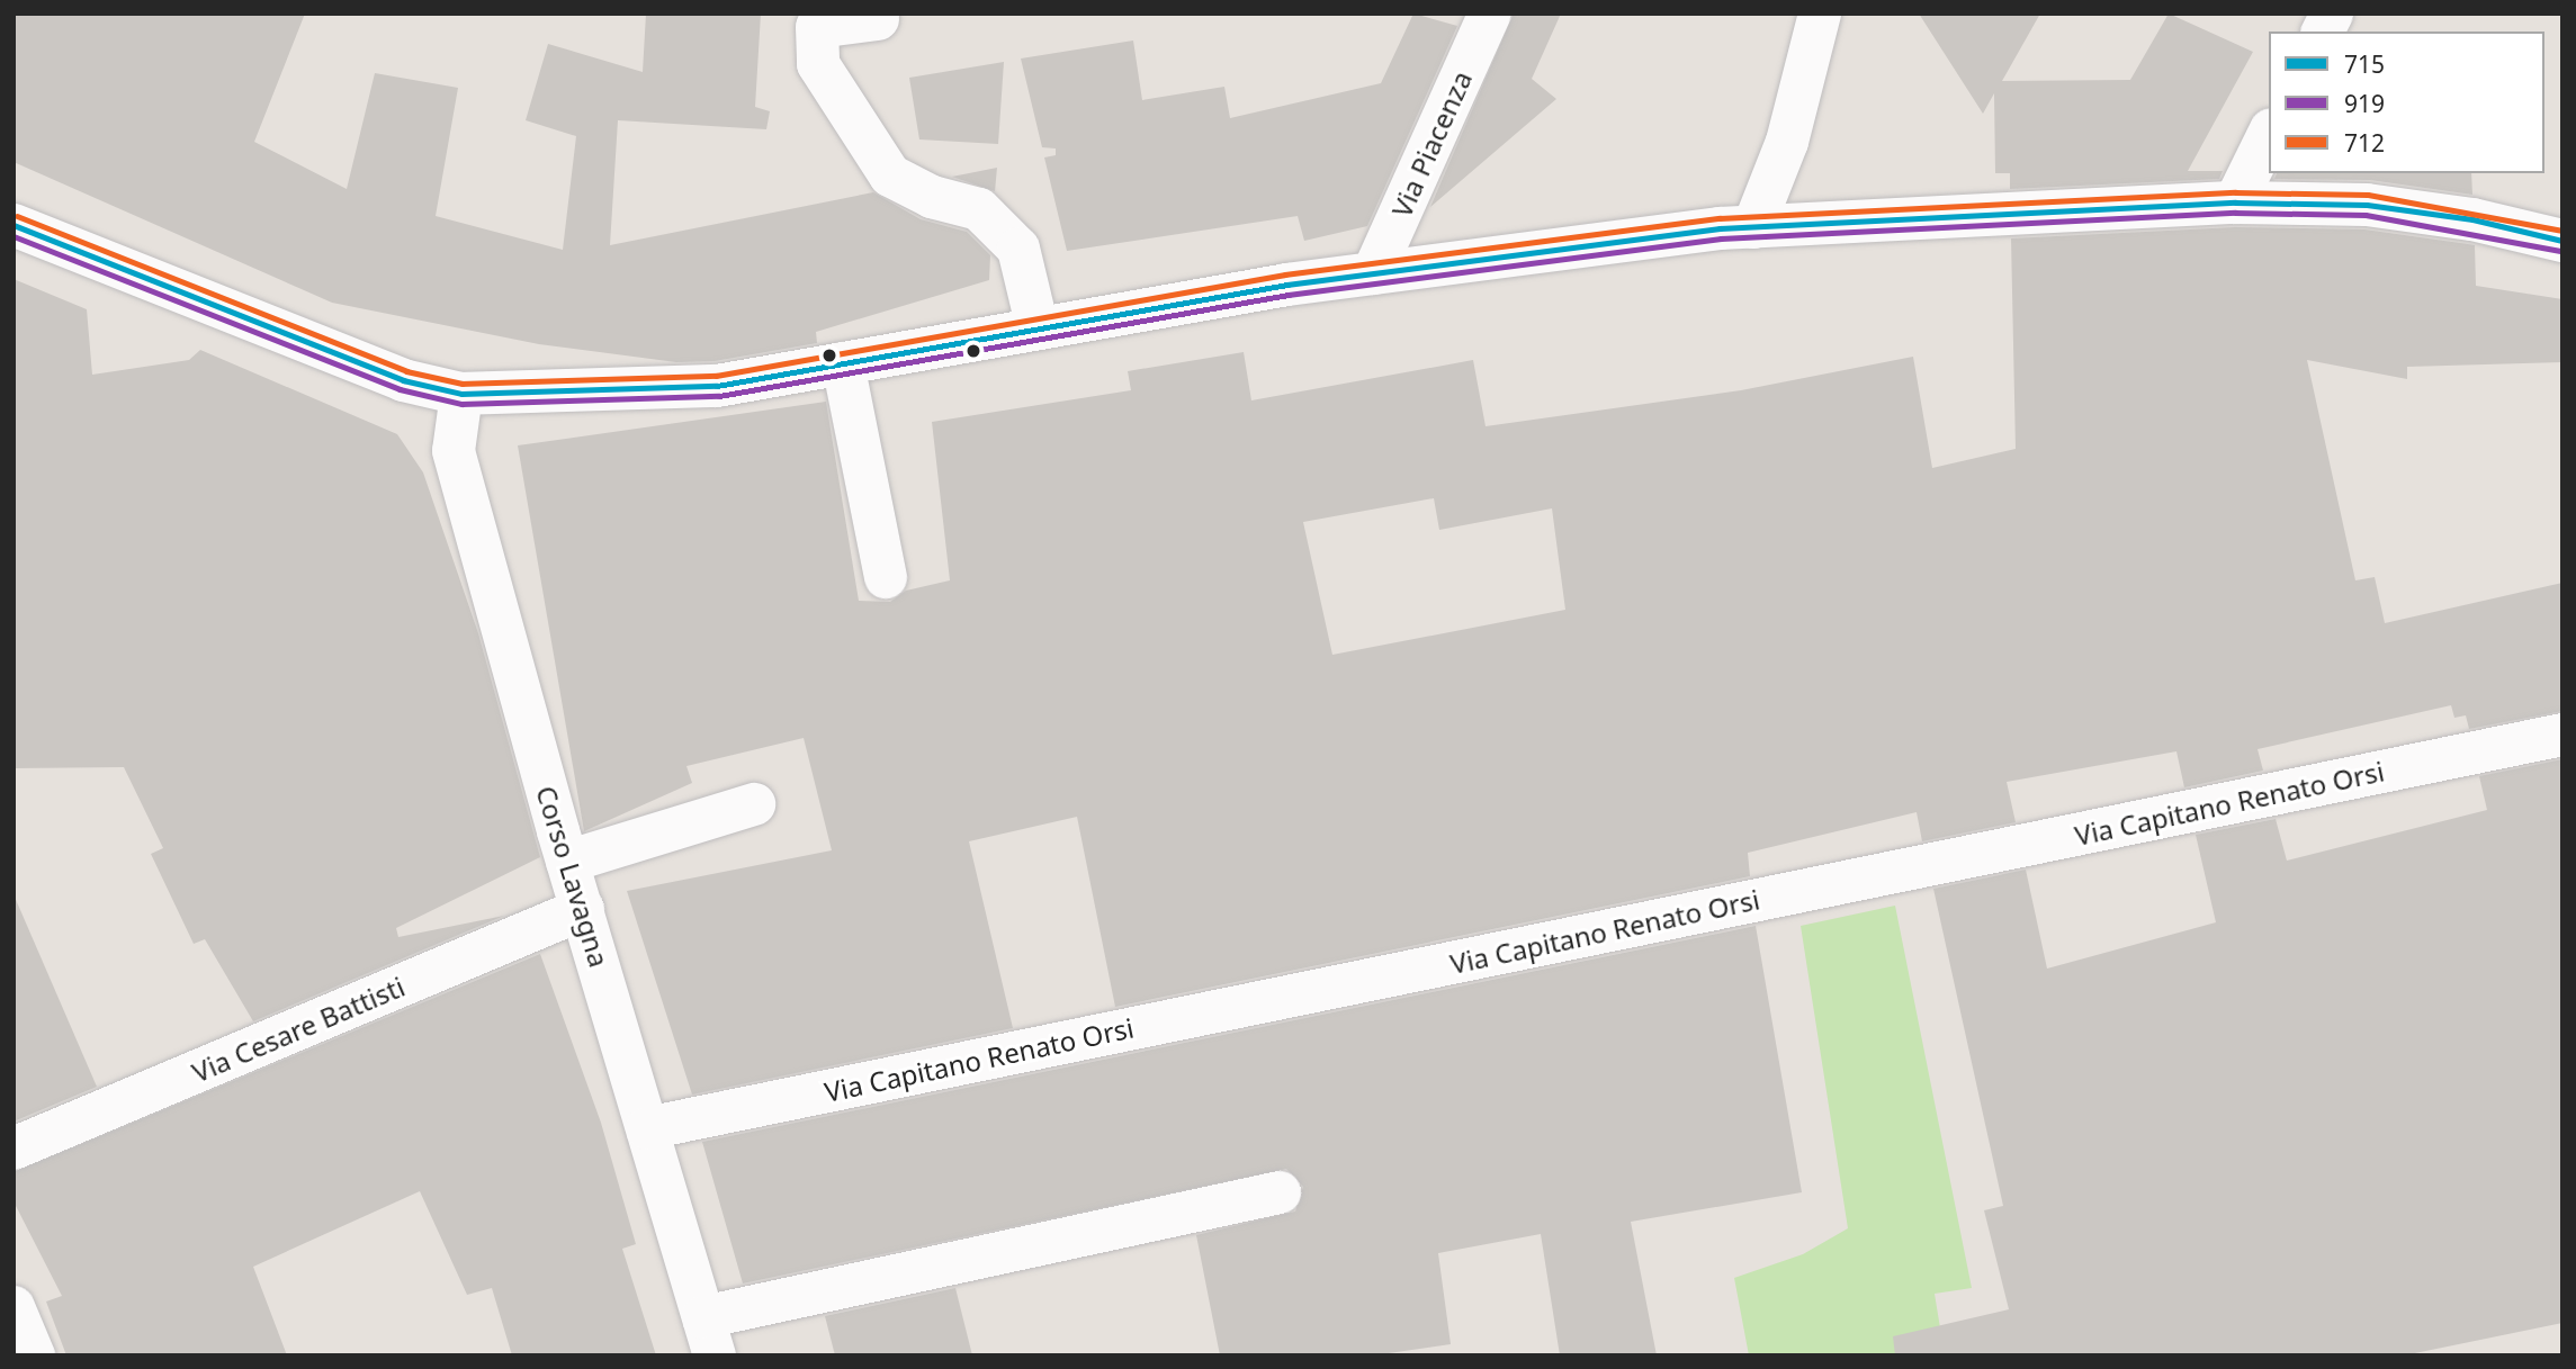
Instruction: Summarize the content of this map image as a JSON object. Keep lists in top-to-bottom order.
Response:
{
  "streets": {
    "street": [
      "Via Piacenza",
      "Via Capitano Renato Orsi",
      "Corso Lavagna",
      "Via Cesare Battisti"
    ]
  },
  "crossings": [
    ["Via Capitano Renato Orsi", "Corso Lavagna"],
    ["Corso Lavagna", "Via Cesare Battisti"]
  ],
  "lines": ["transit line 712", "transit line 715", "transit line 919"],
  "legend": ["715", "919", "712"]
}
